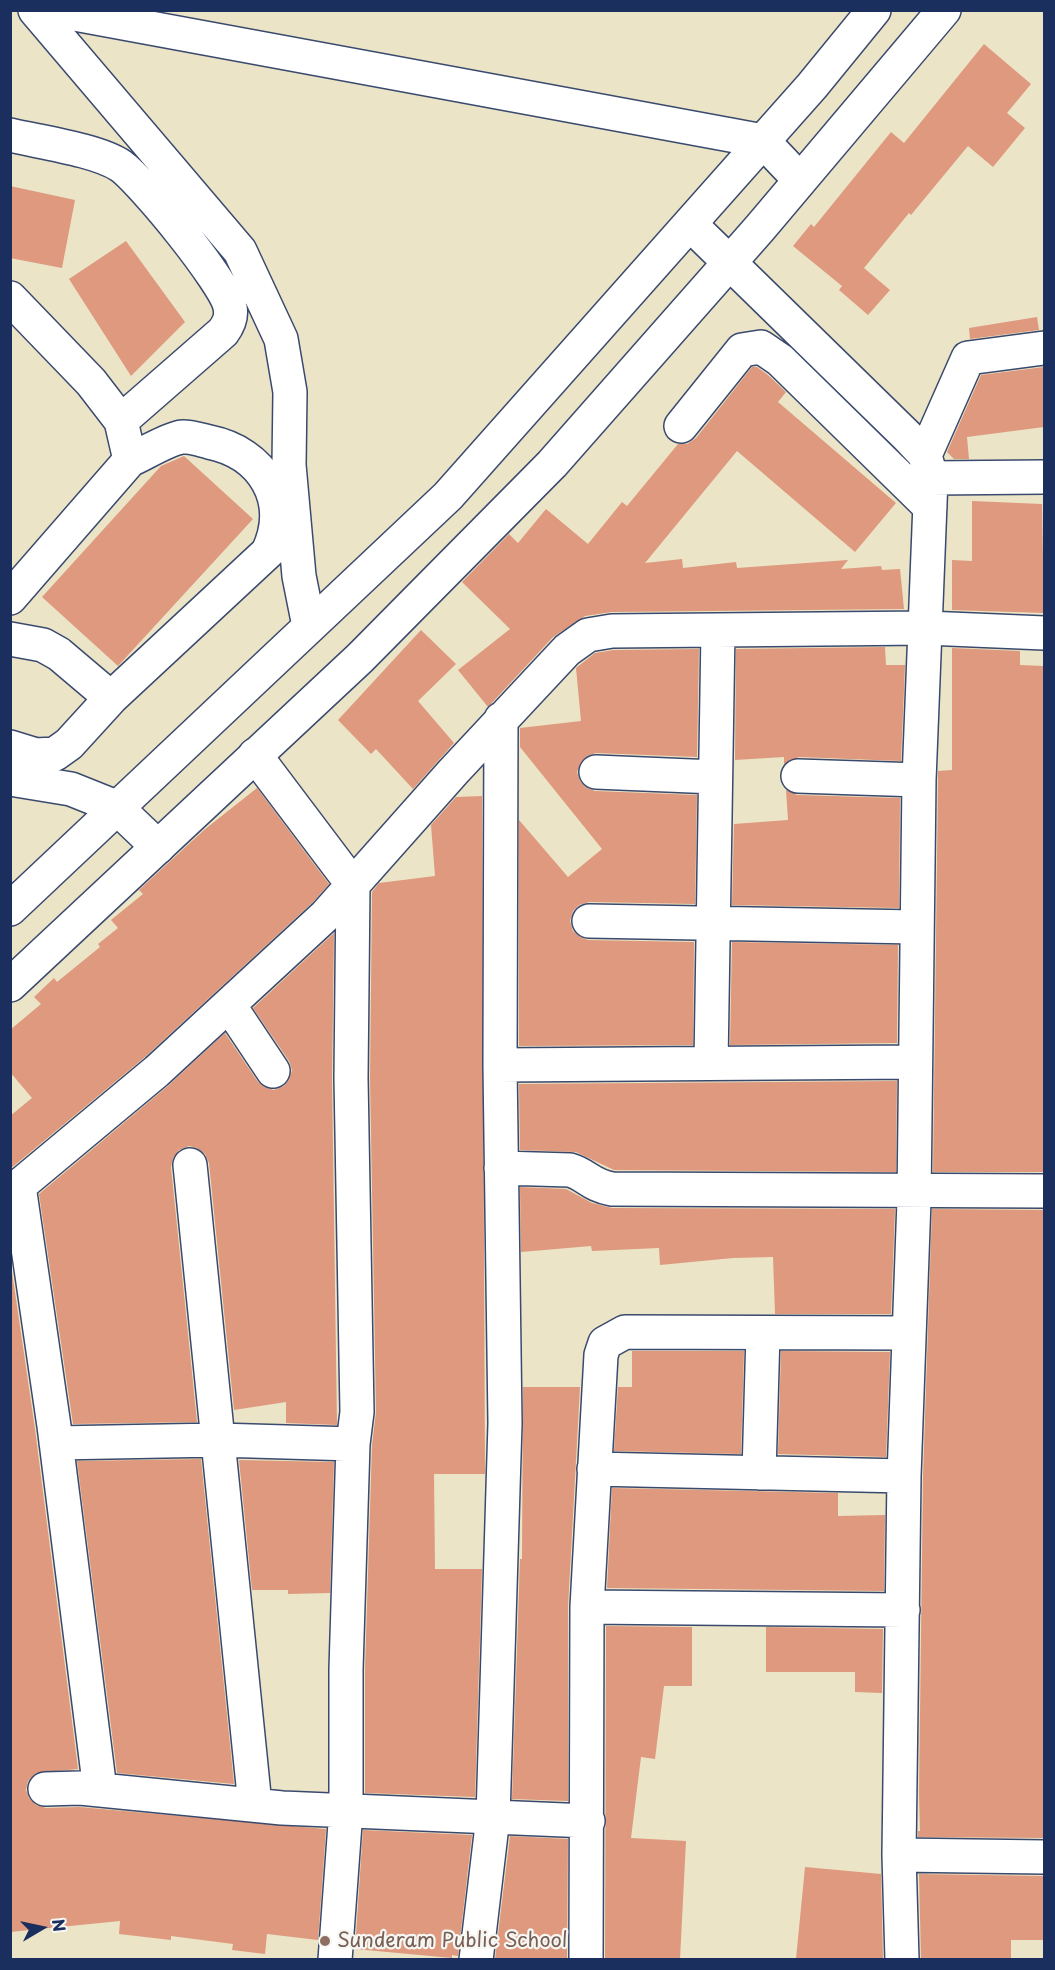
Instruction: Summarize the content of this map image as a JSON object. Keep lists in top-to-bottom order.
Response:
{
  "places": ["Sunderam Public School"],
  "north": "right"
}
